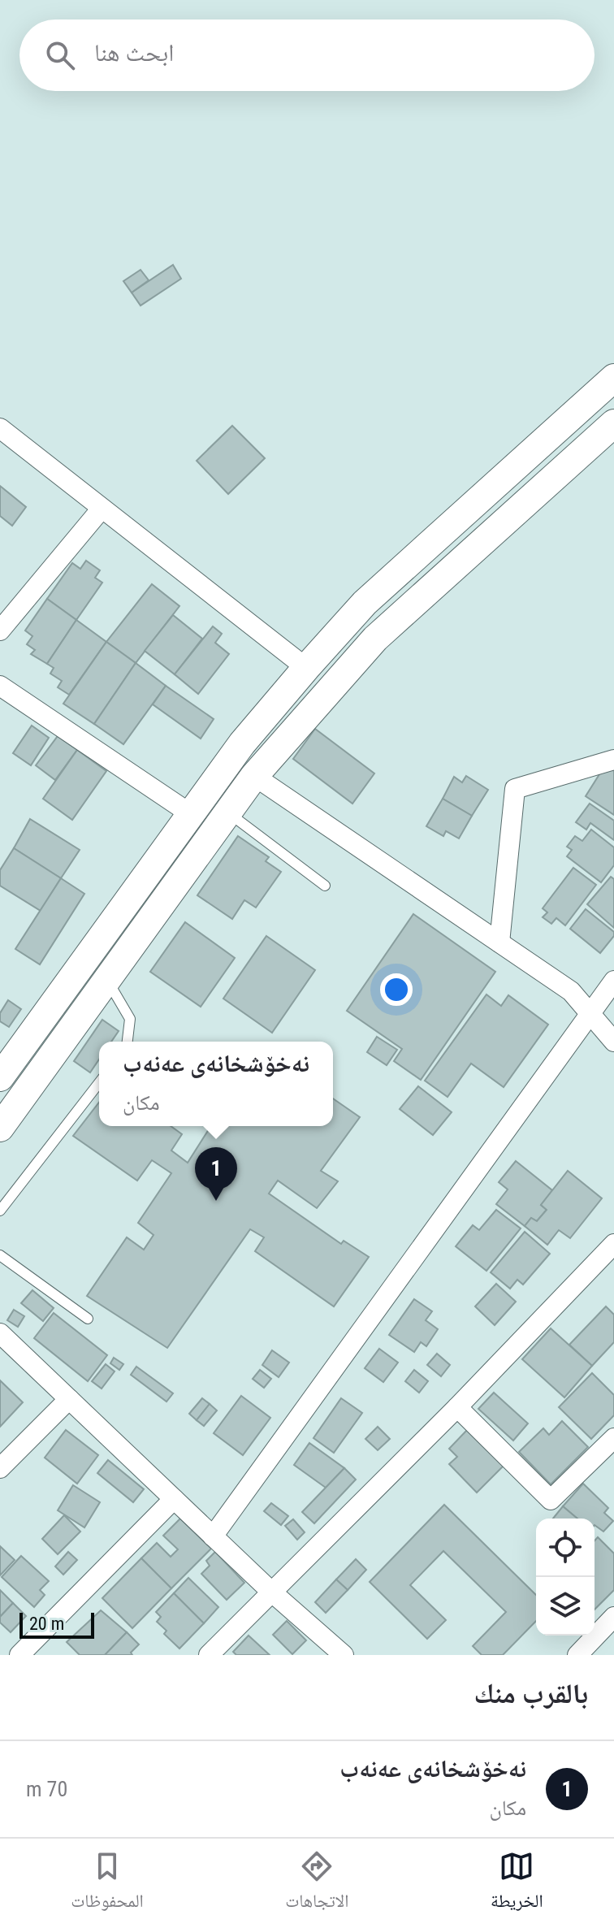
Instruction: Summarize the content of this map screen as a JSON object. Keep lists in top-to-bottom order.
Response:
{
  "scale_bar": "20 m",
  "page": {
    "search": "ابحث هنا",
    "popup": ["نەخۆشخانەی عەنەب", "مكان"],
    "pins": "1",
    "scale": "20 m",
    "heading": "بالقرب منك",
    "list": [
      {
        "mark": "1",
        "name": "نەخۆشخانەی عەنەب",
        "note": "مكان",
        "value": "70 m"
      }
    ],
    "nav": ["الخريطة", "الاتجاهات", "المحفوظات"]
  }
}
